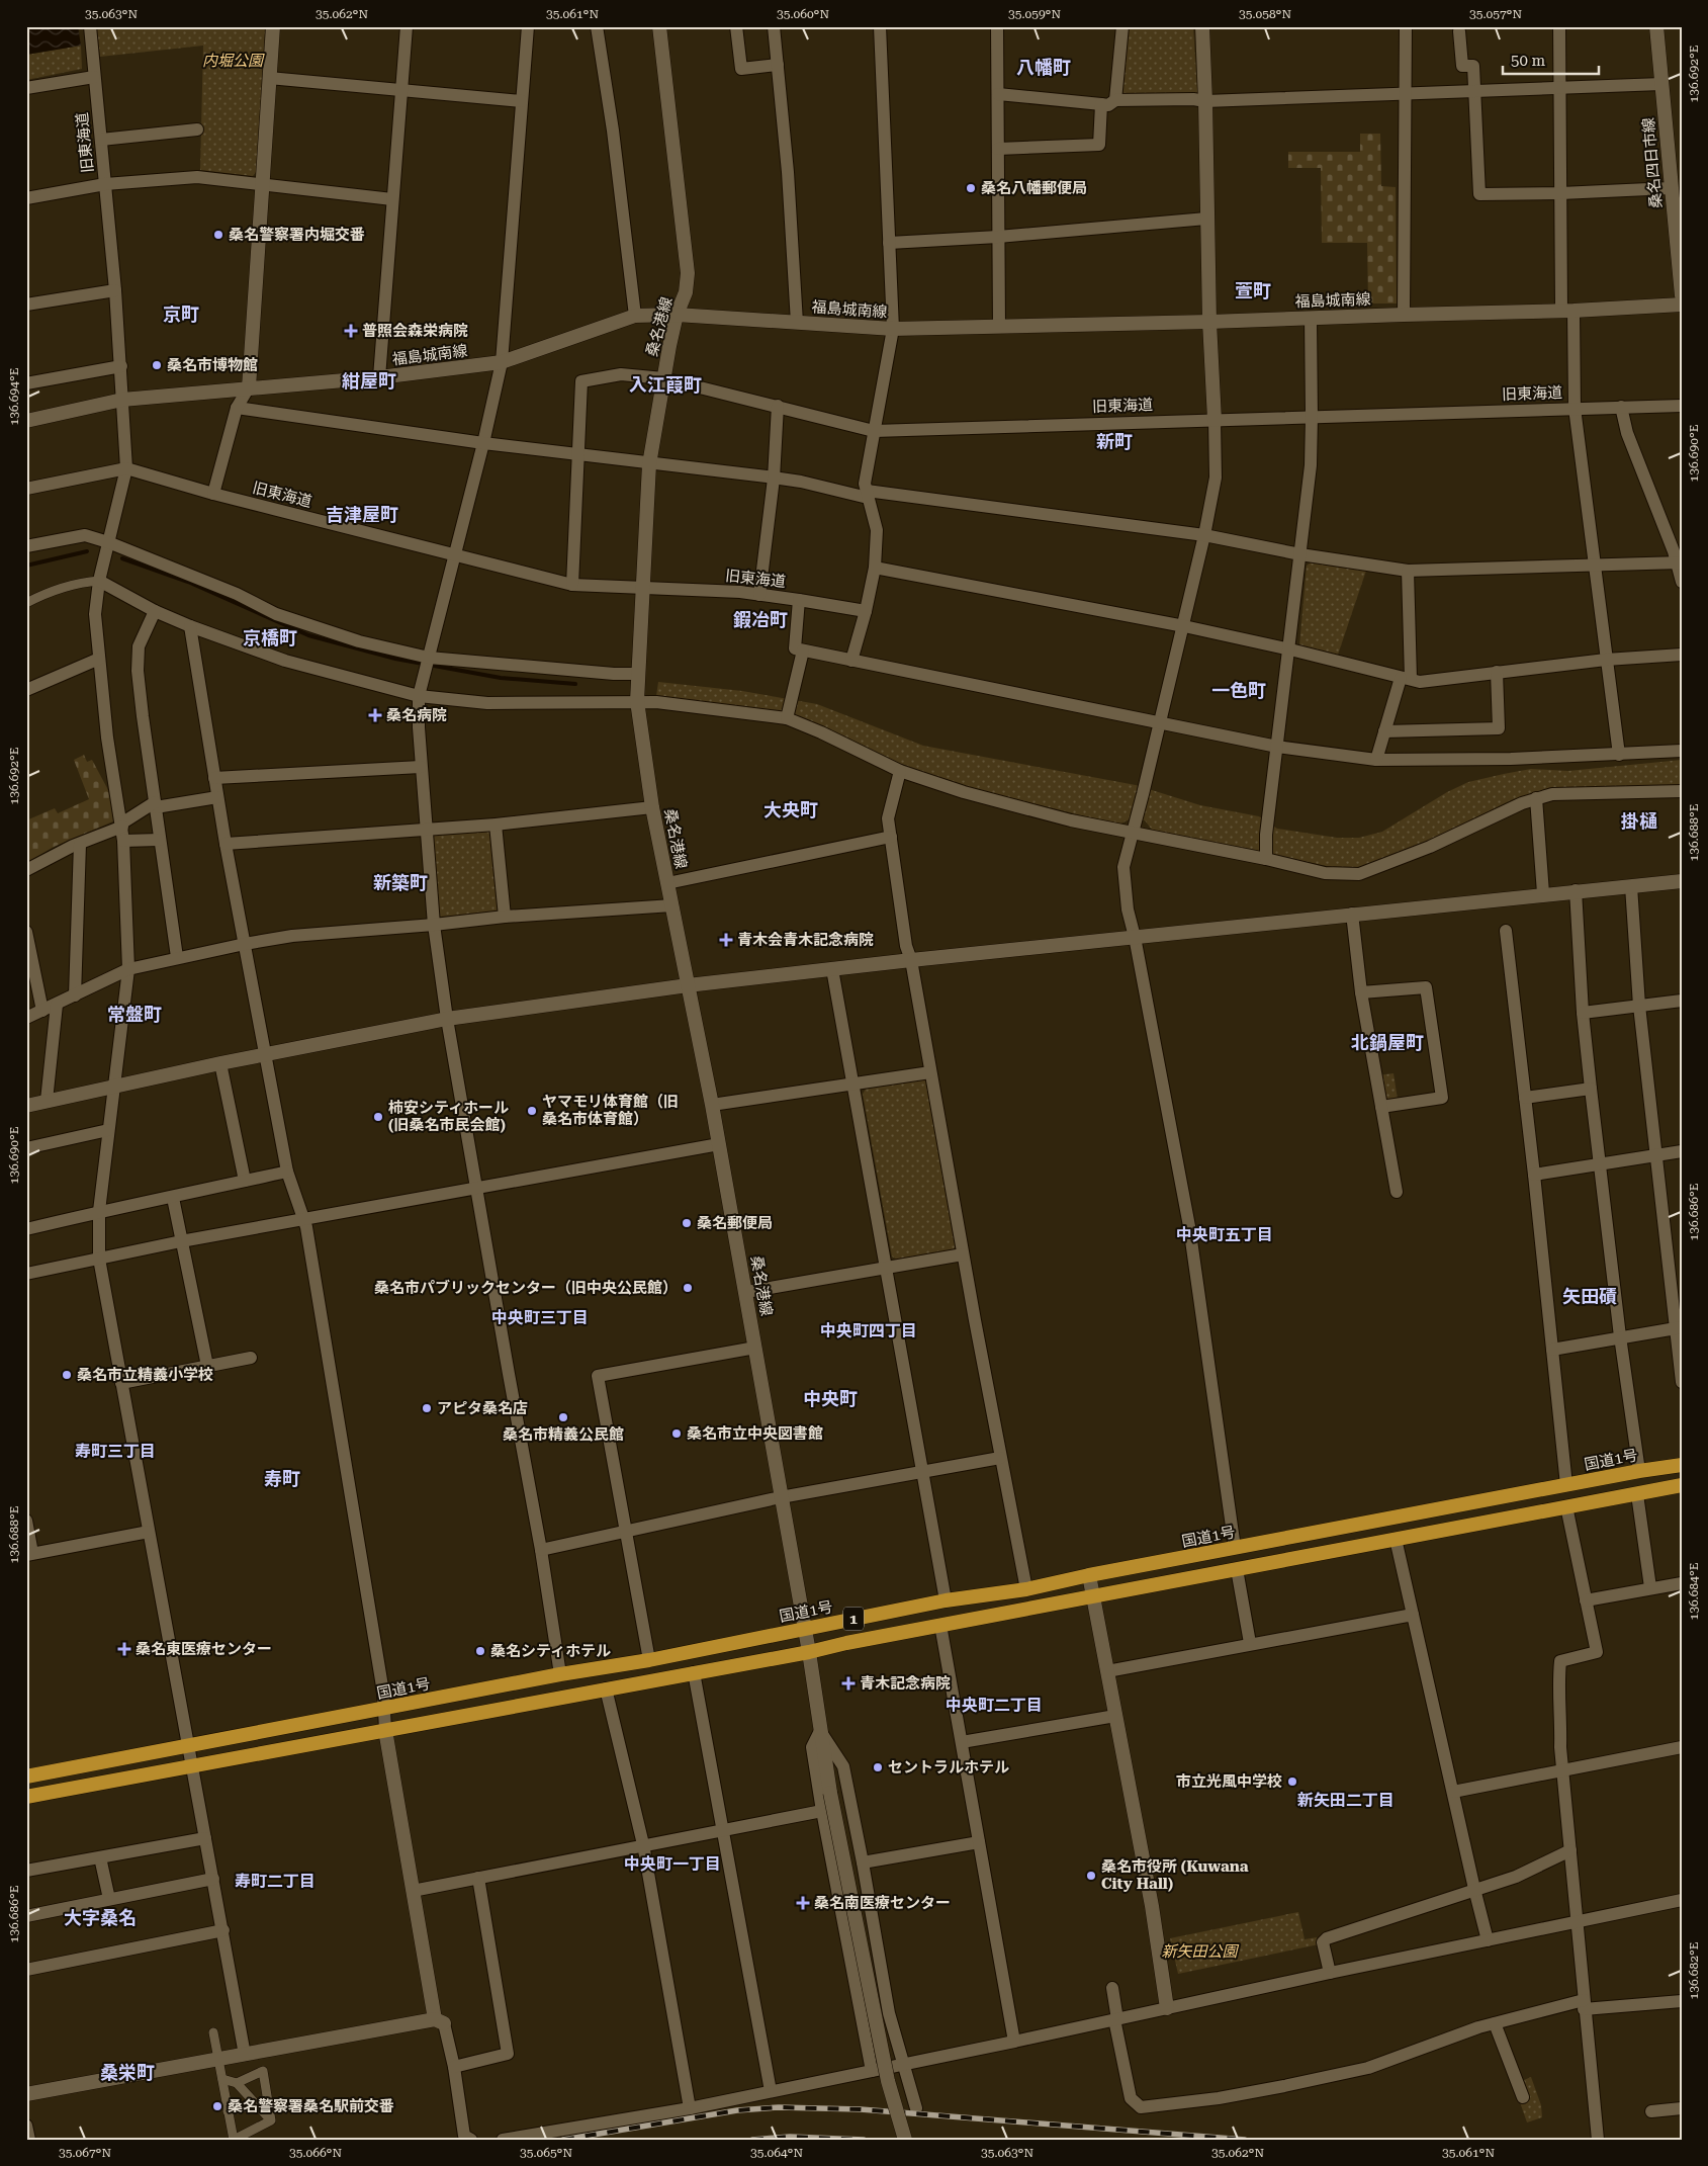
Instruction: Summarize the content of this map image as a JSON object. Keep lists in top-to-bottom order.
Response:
{
  "streets": {
    "highway": ["国道1号", "1"],
    "street": [
      "旧東海道",
      "桑名四日市線",
      "福島城南線",
      "桑名港線"
    ]
  },
  "crossings": [
    ["旧東海道", "福島城南線"],
    ["旧東海道", "桑名港線"],
    ["福島城南線", "桑名港線"],
    ["桑名港線", "国道1号"],
    ["桑名港線", "1"]
  ],
  "districts": [
    "八幡町",
    "萱町",
    "京町",
    "紺屋町",
    "入江葭町",
    "新町",
    "吉津屋町",
    "鍜冶町",
    "京橋町",
    "一色町",
    "大央町",
    "掛樋",
    "新築町",
    "常盤町",
    "北鍋屋町",
    "中央町五丁目",
    "矢田磧",
    "中央町三丁目",
    "中央町四丁目",
    "中央町",
    "寿町三丁目",
    "寿町",
    "中央町二丁目",
    "新矢田二丁目",
    "中央町一丁目",
    "寿町二丁目",
    "大字桑名",
    "桑栄町"
  ],
  "parks": ["内堀公園", "新矢田公園"],
  "places": {
    "other": [
      "桑名八幡郵便局",
      "桑名警察署内堀交番",
      "桑名市博物館",
      "ヤマモリ体育館（旧 桑名市体育館）",
      "柿安シティホール (旧桑名市民会館)",
      "桑名郵便局",
      "桑名市パブリックセンター（旧中央公民館）",
      "桑名市立精義小学校",
      "アピタ桑名店",
      "桑名市精義公民館",
      "桑名市立中央図書館",
      "桑名シティホテル",
      "セントラルホテル",
      "市立光風中学校",
      "桑名市役所 (Kuwana City Hall)",
      "桑名警察署桑名駅前交番"
    ],
    "health": [
      "普照会森栄病院",
      "桑名病院",
      "青木会青木記念病院",
      "桑名東医療センター",
      "青木記念病院",
      "桑名南医療センター"
    ]
  },
  "scale_bar": "50 m",
  "coordinates": [
    "35.063°N",
    "35.062°N",
    "35.061°N",
    "35.060°N",
    "35.059°N",
    "35.058°N",
    "35.057°N",
    "136.692°E",
    "136.694°E",
    "136.690°E",
    "136.688°E",
    "136.686°E",
    "136.684°E",
    "136.682°E",
    "35.067°N",
    "35.066°N",
    "35.065°N",
    "35.064°N"
  ]
}
